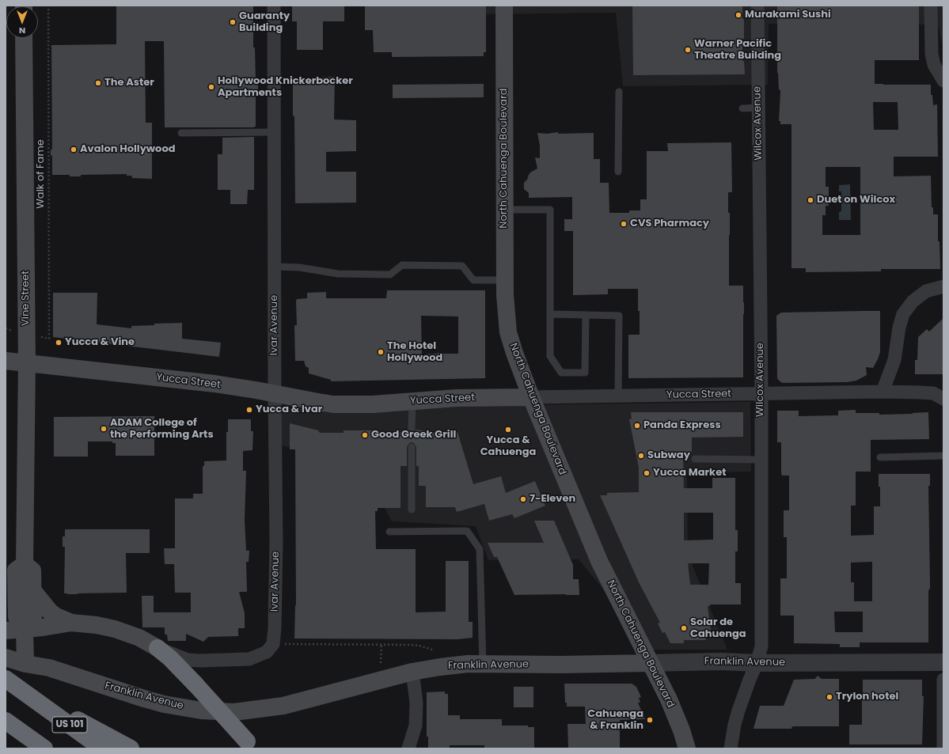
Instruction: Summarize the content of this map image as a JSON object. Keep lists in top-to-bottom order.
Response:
{
  "streets": {
    "highway": ["US 101"],
    "main road": [
      "North Cahuenga Boulevard",
      "Vine Street",
      "Yucca Street",
      "Franklin Avenue"
    ],
    "street": ["Wilcox Avenue", "Ivar Avenue"],
    "path": ["Walk of Fame"]
  },
  "crossings": [
    ["Wilcox Avenue", "Yucca Street"],
    ["Wilcox Avenue", "Franklin Avenue"],
    ["North Cahuenga Boulevard", "Yucca Street"],
    ["North Cahuenga Boulevard", "Franklin Avenue"],
    ["Vine Street", "Yucca Street"],
    ["Ivar Avenue", "Yucca Street"]
  ],
  "places": [
    "Murakami Sushi",
    "Guaranty Building",
    "Warner Pacific Theatre Building",
    "The Aster",
    "Hollywood Knickerbocker Apartments",
    "Avalon Hollywood",
    "Duet on Wilcox",
    "CVS Pharmacy",
    "Yucca & Vine",
    "The Hotel Hollywood",
    "Yucca & Ivar",
    "Panda Express",
    "ADAM College of the Performing Arts",
    "Yucca & Cahuenga",
    "Good Greek Grill",
    "Subway",
    "Yucca Market",
    "7-Eleven",
    "Solar de Cahuenga",
    "Trylon hotel",
    "Cahuenga & Franklin"
  ],
  "north": "bottom"
}
